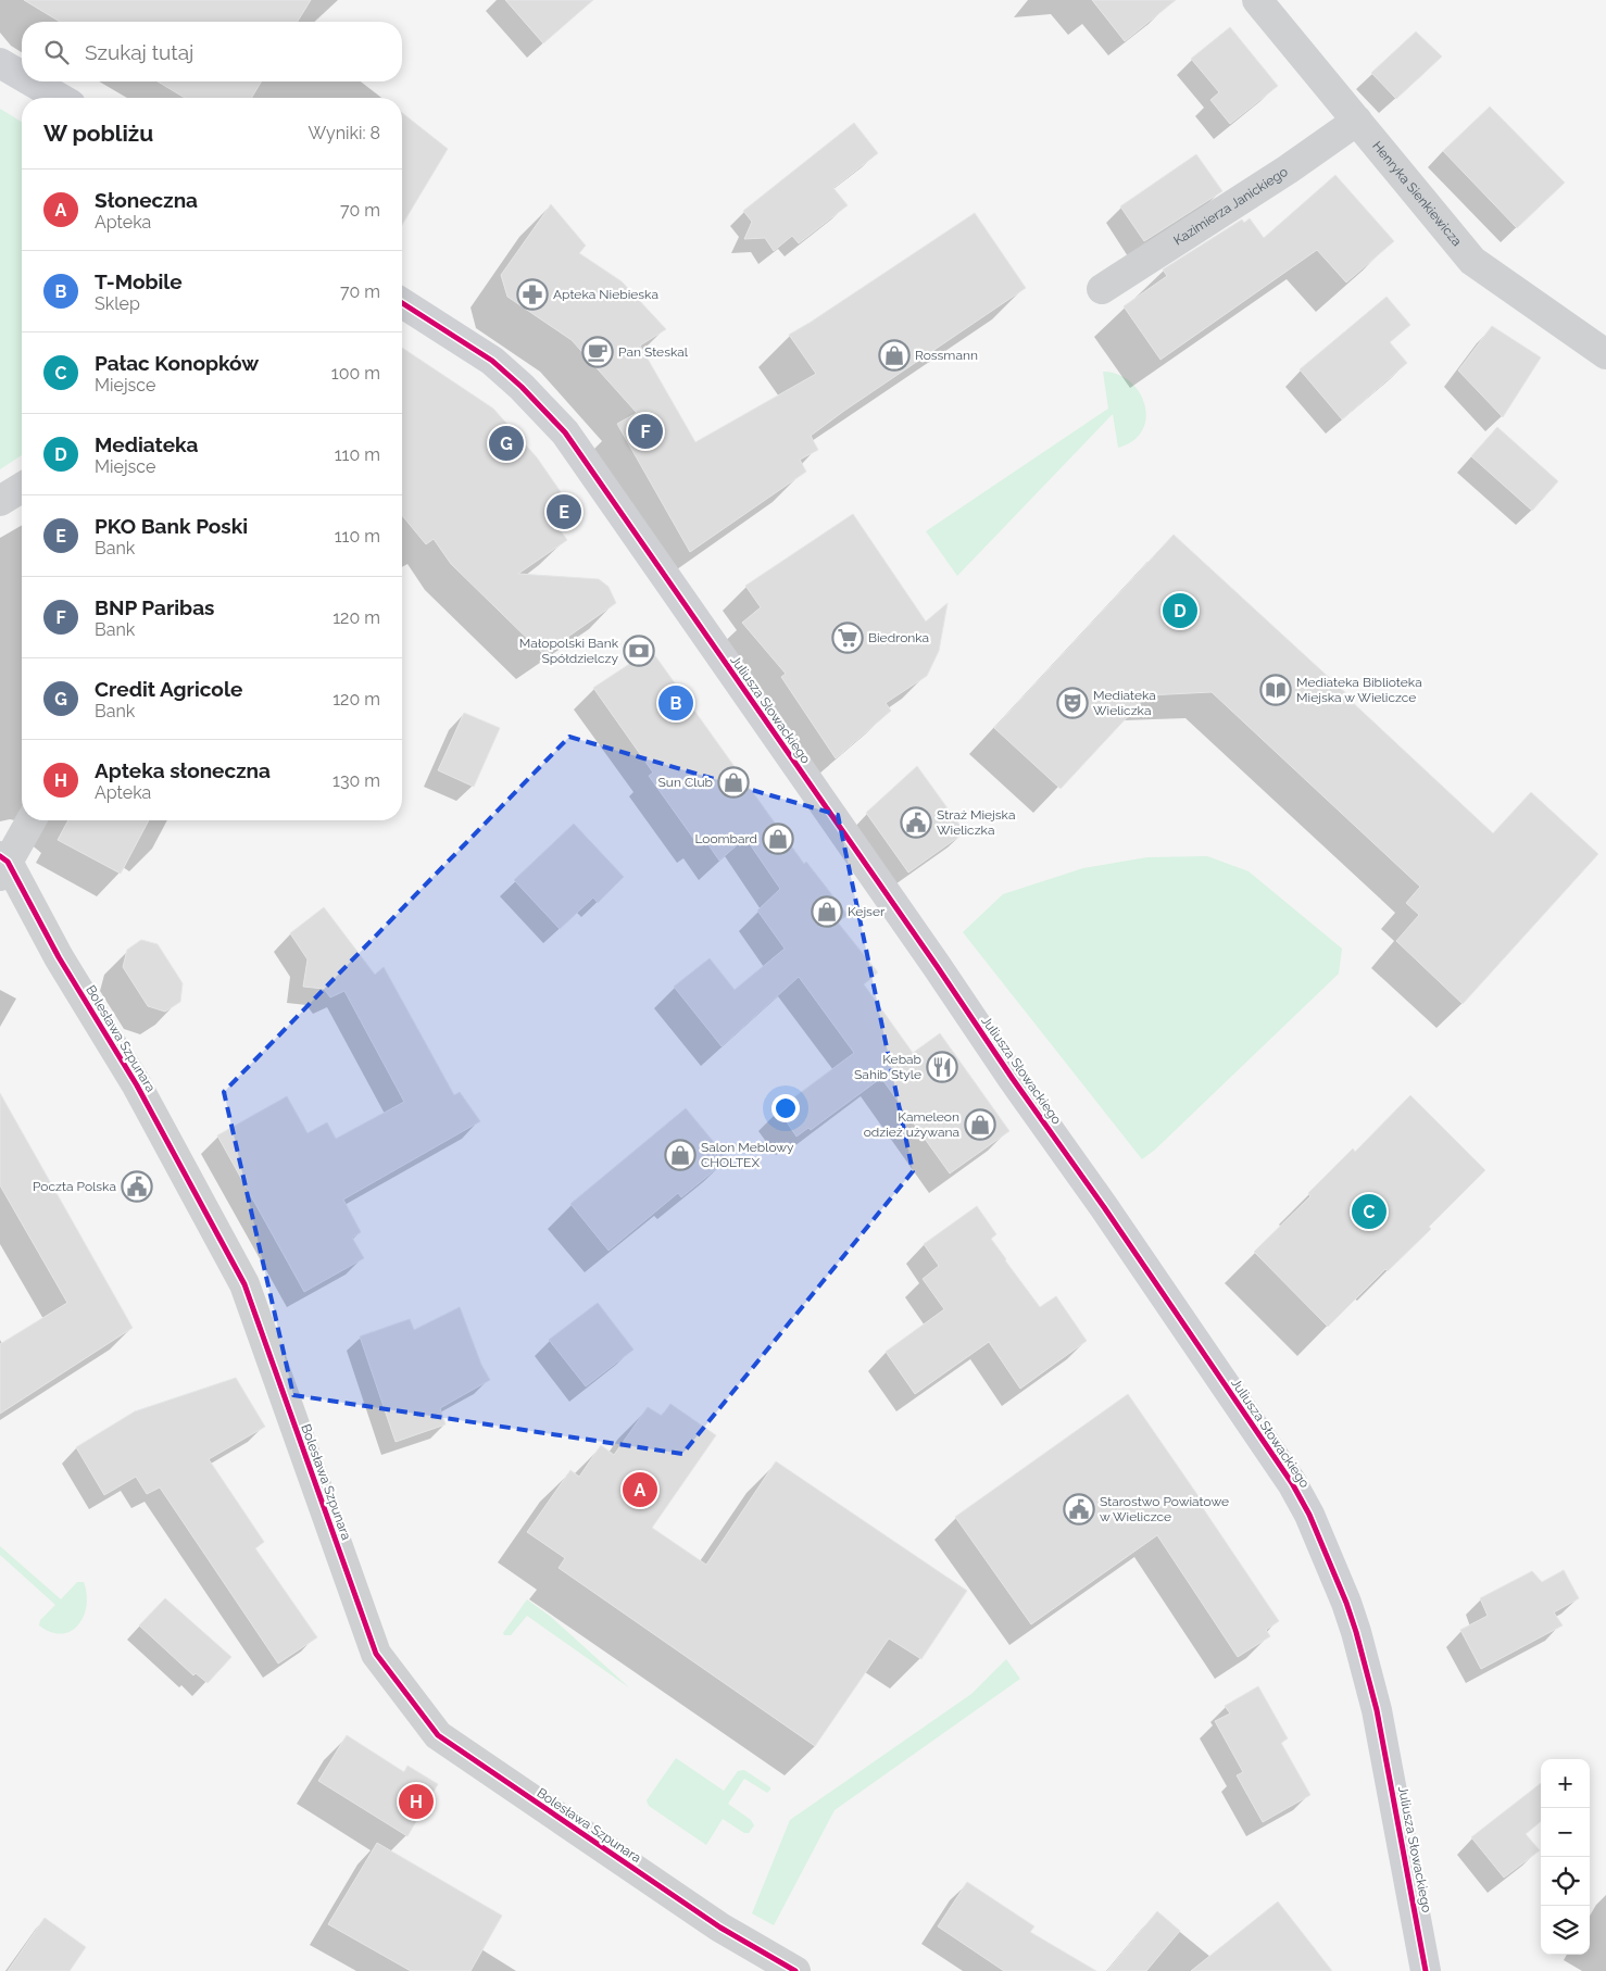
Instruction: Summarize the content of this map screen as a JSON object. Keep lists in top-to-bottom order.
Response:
{
  "streets": {
    "street": [
      "Henryka Sienkiewicza",
      "Kazimierza Janickiego",
      "Juliusza Słowackiego",
      "Bolesława Szpunara"
    ]
  },
  "crossings": [
    ["Henryka Sienkiewicza", "Kazimierza Janickiego"]
  ],
  "places": {
    "pharmacy": ["Apteka Niebieska"],
    "cafe": ["Pan Steskal"],
    "shop": [
      "Rossmann",
      "Sun Club",
      "Loombard",
      "Kejser",
      "Kameleon odzież używana",
      "Salon Meblowy CHOLTEX"
    ],
    "supermarket": ["Biedronka"],
    "bank": ["Małopolski Bank Spółdzielczy"],
    "library": ["Mediateka Biblioteka Miejska w Wieliczce"],
    "theatre": ["Mediateka Wieliczka"],
    "public building": ["Straż Miejska Wieliczka", "Poczta Polska", "Starostwo Powiatowe w Wieliczce"],
    "restaurant": ["Kebab Sahib Style"]
  },
  "page": {
    "search": "Szukaj tutaj",
    "heading": ["W pobliżu", "Wyniki: 8"],
    "list": [
      {
        "mark": "A",
        "name": "Słoneczna",
        "note": "Apteka",
        "value": "70 m"
      },
      {
        "mark": "B",
        "name": "T-Mobile",
        "note": "Sklep",
        "value": "70 m"
      },
      {
        "mark": "C",
        "name": "Pałac Konopków",
        "note": "Miejsce",
        "value": "100 m"
      },
      {
        "mark": "D",
        "name": "Mediateka",
        "note": "Miejsce",
        "value": "110 m"
      },
      {
        "mark": "E",
        "name": "PKO Bank Poski",
        "note": "Bank",
        "value": "110 m"
      },
      {
        "mark": "F",
        "name": "BNP Paribas",
        "note": "Bank",
        "value": "120 m"
      },
      {
        "mark": "G",
        "name": "Credit Agricole",
        "note": "Bank",
        "value": "120 m"
      },
      {
        "mark": "H",
        "name": "Apteka słoneczna",
        "note": "Apteka",
        "value": "130 m"
      }
    ],
    "pins": [
      "F",
      "G",
      "E",
      "D",
      "B",
      "C",
      "A",
      "H"
    ],
    "map_buttons": ["+", "−"]
  }
}
